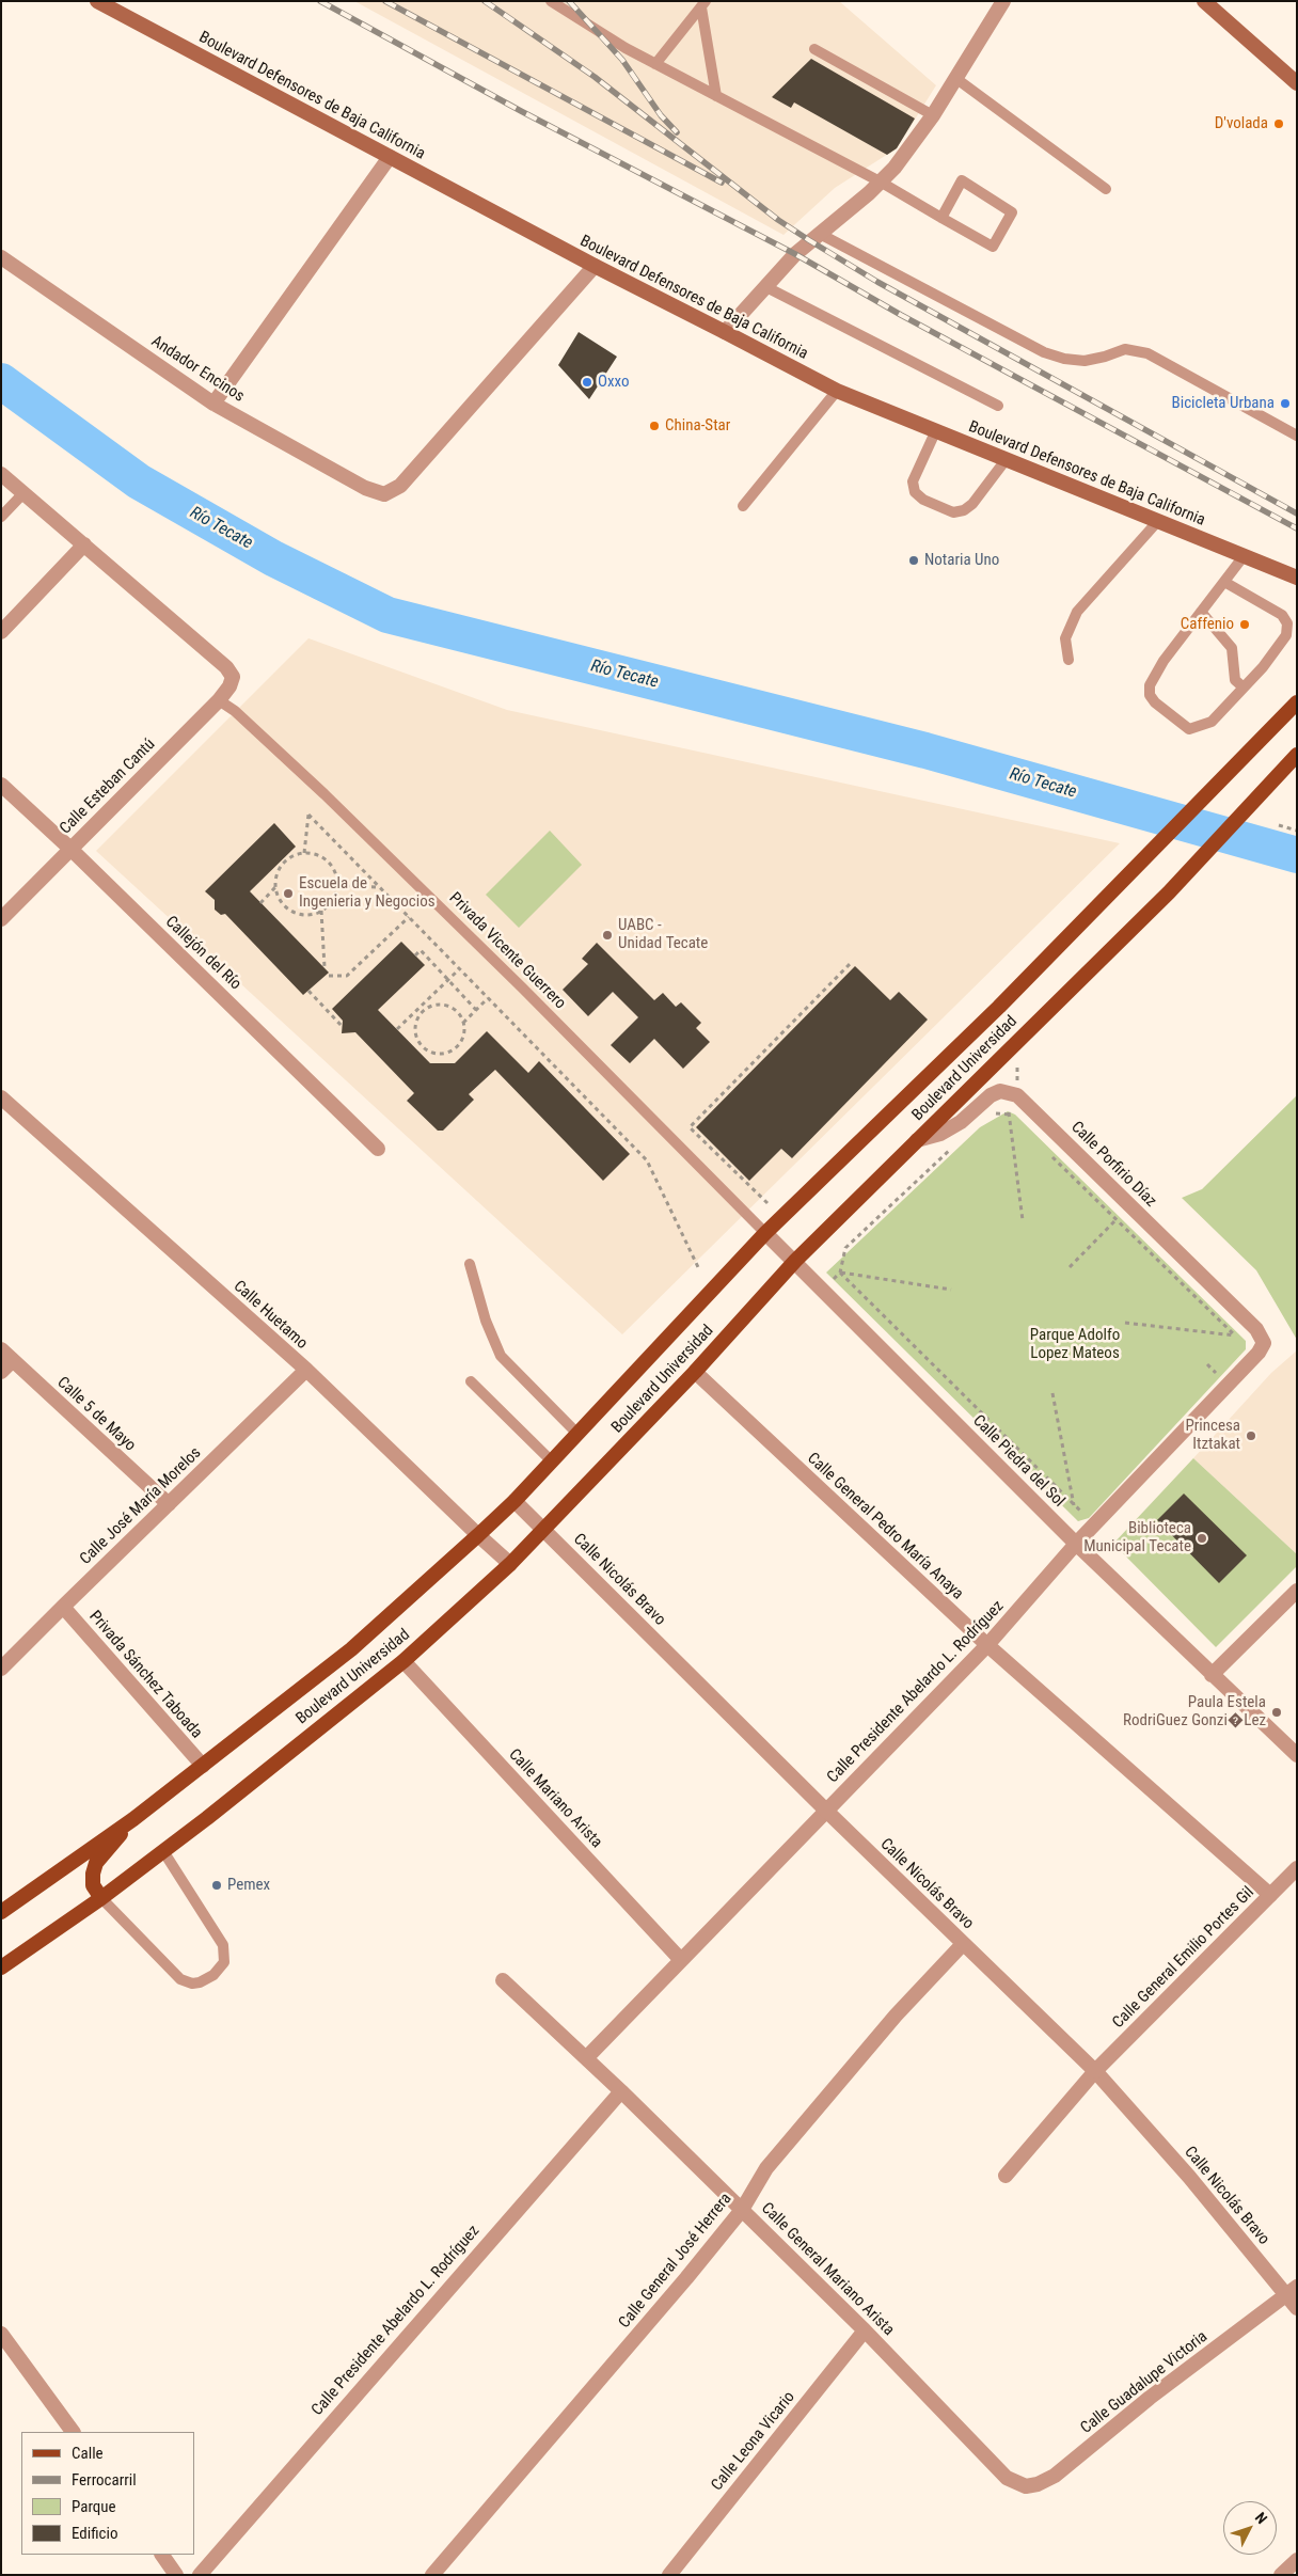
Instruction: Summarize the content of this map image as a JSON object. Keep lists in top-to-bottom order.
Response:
{
  "streets": {
    "main road": ["Boulevard Defensores de Baja California", "Boulevard Universidad"],
    "street": [
      "Andador Encinos",
      "Calle Esteban Cantú",
      "Callejón del Río",
      "Calle Porfirio Díaz",
      "Calle Huetamo",
      "Calle 5 de Mayo",
      "Calle Piedra del Sol",
      "Calle José María Morelos",
      "Calle General Pedro María Anaya",
      "Calle Nicolás Bravo",
      "Privada Sánchez Taboada",
      "Calle Presidente Abelardo L. Rodríguez",
      "Calle Mariano Arista",
      "Calle General Emilio Portes Gil",
      "Calle General José Herrera",
      "Calle General Mariano Arista",
      "Calle Guadalupe Victoria",
      "Calle Leona Vicario"
    ],
    "lane": ["Privada Vicente Guerrero"]
  },
  "crossings": [
    ["Boulevard Defensores de Baja California", "Andador Encinos"],
    ["Calle Esteban Cantú", "Privada Vicente Guerrero"],
    ["Calle Esteban Cantú", "Callejón del Río"],
    ["Privada Vicente Guerrero", "Boulevard Universidad"],
    ["Privada Vicente Guerrero", "Calle Piedra del Sol"],
    ["Boulevard Universidad", "Calle Huetamo"],
    ["Boulevard Universidad", "Calle Piedra del Sol"],
    ["Boulevard Universidad", "Calle General Pedro María Anaya"],
    ["Boulevard Universidad", "Calle Nicolás Bravo"],
    ["Boulevard Universidad", "Privada Sánchez Taboada"],
    ["Boulevard Universidad", "Calle Mariano Arista"],
    ["Calle Porfirio Díaz", "Calle Presidente Abelardo L. Rodríguez"],
    ["Calle Huetamo", "Calle José María Morelos"],
    ["Calle 5 de Mayo", "Calle José María Morelos"],
    ["Calle Piedra del Sol", "Calle Presidente Abelardo L. Rodríguez"],
    ["Calle José María Morelos", "Privada Sánchez Taboada"],
    ["Calle General Pedro María Anaya", "Calle Presidente Abelardo L. Rodríguez"],
    ["Calle General Pedro María Anaya", "Calle General Emilio Portes Gil"],
    ["Calle Nicolás Bravo", "Calle Presidente Abelardo L. Rodríguez"],
    ["Calle Nicolás Bravo", "Calle General Emilio Portes Gil"],
    ["Calle Nicolás Bravo", "Calle General José Herrera"],
    ["Calle Nicolás Bravo", "Calle Guadalupe Victoria"],
    ["Calle Presidente Abelardo L. Rodríguez", "Calle Mariano Arista"],
    ["Calle Presidente Abelardo L. Rodríguez", "Calle General Mariano Arista"],
    ["Calle General José Herrera", "Calle General Mariano Arista"],
    ["Calle General Mariano Arista", "Calle Guadalupe Victoria"],
    ["Calle General Mariano Arista", "Calle Leona Vicario"]
  ],
  "water": ["Río Tecate"],
  "parks": ["Parque Adolfo Lopez Mateos"],
  "places": [
    "D'volada",
    "Oxxo",
    "Bicicleta Urbana",
    "China-Star",
    "Notaria Uno",
    "Caffenio",
    "Escuela de Ingenieria y Negocios",
    "UABC - Unidad Tecate",
    "Princesa Itztakat",
    "Biblioteca Municipal Tecate",
    "Paula Estela RodriGuez Gonzi�Lez",
    "Pemex"
  ],
  "legend": [
    "Calle",
    "Ferrocarril",
    "Parque",
    "Edificio"
  ],
  "north": "top right"
}
